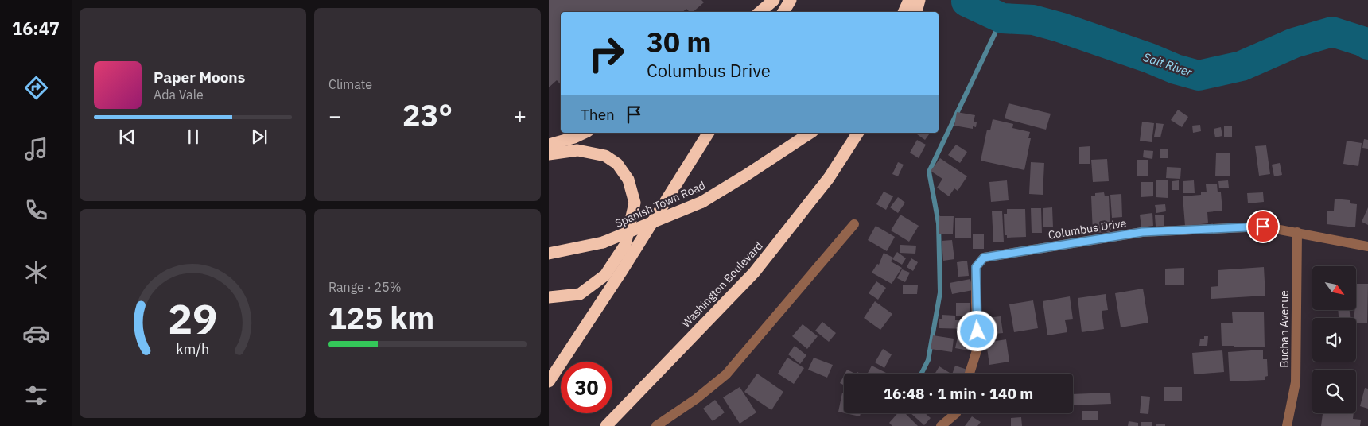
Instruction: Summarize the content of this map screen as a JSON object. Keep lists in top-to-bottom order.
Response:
{
  "streets": {
    "highway": ["Spanish Town Road", "Washington Boulevard"],
    "street": ["Columbus Drive", "Buchan Avenue"]
  },
  "crossings": [
    ["Columbus Drive", "Buchan Avenue"]
  ],
  "water": ["Salt River"],
  "north": "bottom right",
  "page": {
    "tabs": "16:47",
    "tile": [
      "Climate",
      ["Range · 25%", "125 km"]
    ],
    "turn": ["30 m", "Columbus Drive"],
    "song": ["Paper Moons", "Ada Vale"],
    "then": "Then",
    "heat": ["−", "23°", "+"],
    "limit": "30",
    "trip": "16:48 · 1 min · 140 m",
    "gauge": ["29", "km/h"]
  }
}
